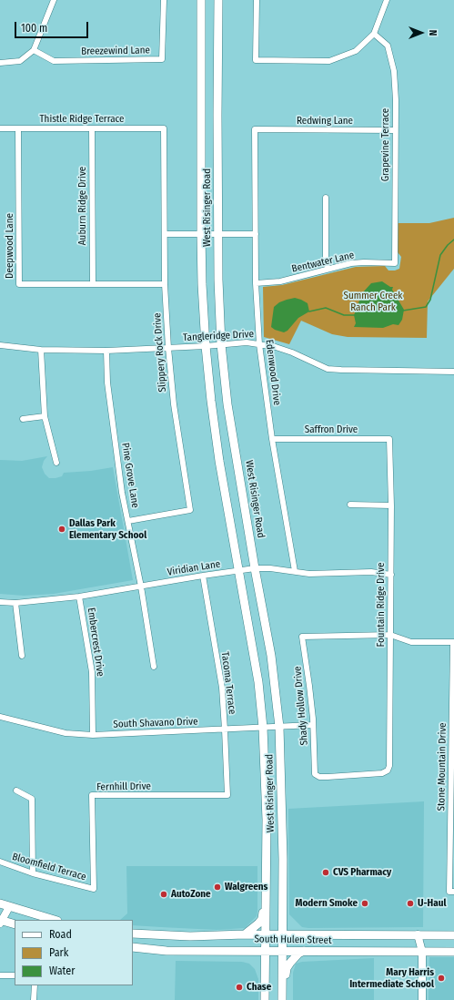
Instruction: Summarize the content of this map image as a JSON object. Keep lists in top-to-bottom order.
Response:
{
  "streets": {
    "main road": ["West Risinger Road", "South Hulen Street"],
    "street": [
      "Breezewind Lane",
      "Thistle Ridge Terrace",
      "Redwing Lane",
      "Grapevine Terrace",
      "Auburn Ridge Drive",
      "Deepwood Lane",
      "Bentwater Lane",
      "Tangleridge Drive",
      "Slippery Rock Drive",
      "Edenwood Drive",
      "Saffron Drive",
      "Pine Grove Lane",
      "Viridian Lane",
      "Fountain Ridge Drive",
      "Embercrest Drive",
      "Tacoma Terrace",
      "Shady Hollow Drive",
      "South Shavano Drive",
      "Stone Mountain Drive",
      "Fernhill Drive",
      "Bloomfield Terrace"
    ]
  },
  "crossings": [
    ["Thistle Ridge Terrace", "Auburn Ridge Drive"],
    ["Thistle Ridge Terrace", "Deepwood Lane"],
    ["Thistle Ridge Terrace", "Slippery Rock Drive"],
    ["Redwing Lane", "Grapevine Terrace"],
    ["Redwing Lane", "Edenwood Drive"],
    ["Grapevine Terrace", "Bentwater Lane"],
    ["Auburn Ridge Drive", "Deepwood Lane"],
    ["West Risinger Road", "Tangleridge Drive"],
    ["West Risinger Road", "Viridian Lane"],
    ["West Risinger Road", "South Shavano Drive"],
    ["West Risinger Road", "South Hulen Street"],
    ["Deepwood Lane", "Slippery Rock Drive"],
    ["Bentwater Lane", "Edenwood Drive"],
    ["Tangleridge Drive", "Slippery Rock Drive"],
    ["Tangleridge Drive", "Edenwood Drive"],
    ["Tangleridge Drive", "Pine Grove Lane"],
    ["Slippery Rock Drive", "Pine Grove Lane"],
    ["Edenwood Drive", "Saffron Drive"],
    ["Edenwood Drive", "Viridian Lane"],
    ["Saffron Drive", "Fountain Ridge Drive"],
    ["Pine Grove Lane", "Viridian Lane"],
    ["Viridian Lane", "Fountain Ridge Drive"],
    ["Viridian Lane", "Embercrest Drive"],
    ["Viridian Lane", "Tacoma Terrace"],
    ["Fountain Ridge Drive", "Shady Hollow Drive"],
    ["Embercrest Drive", "South Shavano Drive"],
    ["Tacoma Terrace", "South Shavano Drive"],
    ["Tacoma Terrace", "Fernhill Drive"],
    ["Shady Hollow Drive", "South Shavano Drive"],
    ["Fernhill Drive", "Bloomfield Terrace"]
  ],
  "parks": ["Summer Creek Ranch Park"],
  "places": [
    "Dallas Park Elementary School",
    "CVS Pharmacy",
    "Walgreens",
    "AutoZone",
    "Modern Smoke",
    "U-Haul",
    "Mary Harris Intermediate School",
    "Chase"
  ],
  "legend": ["Road", "Park", "Water"],
  "scale_bar": "100 m",
  "north": "right"
}
